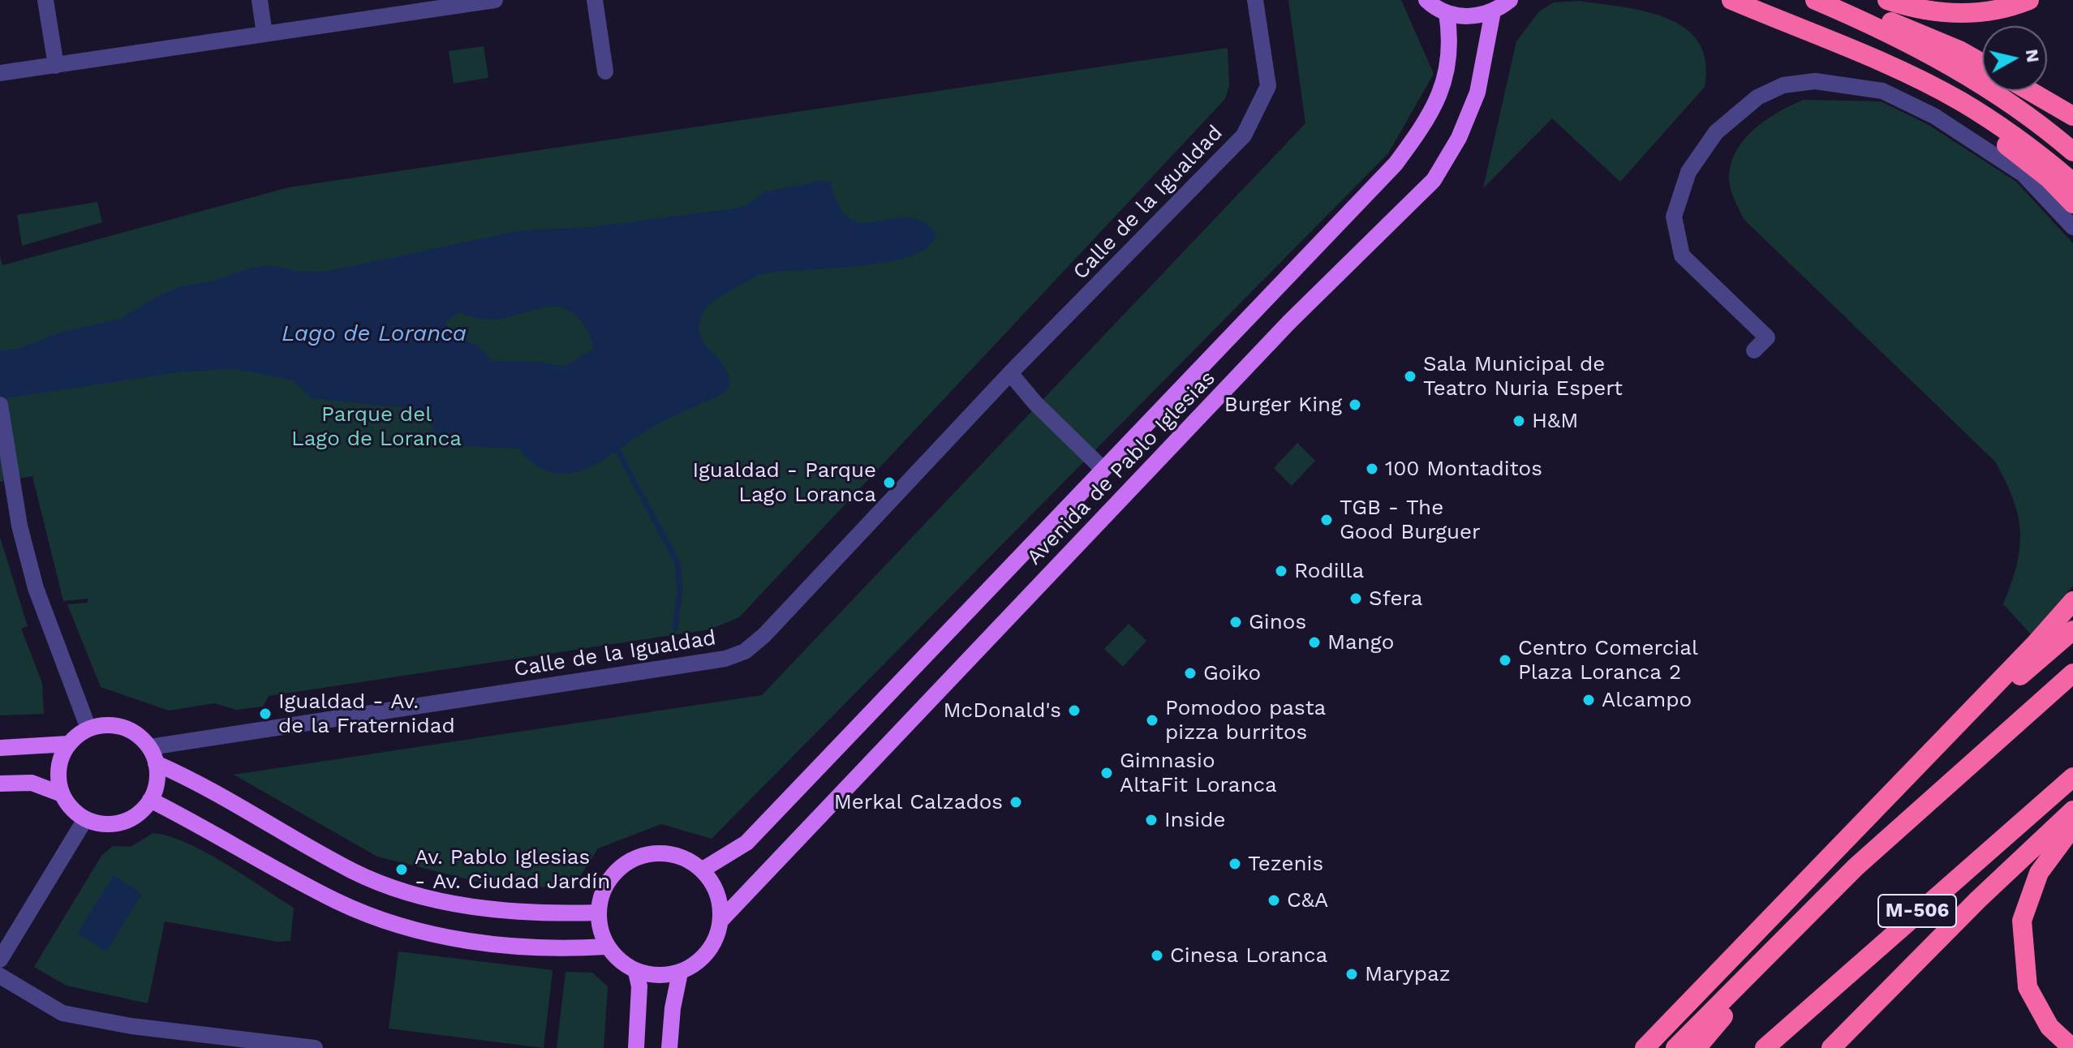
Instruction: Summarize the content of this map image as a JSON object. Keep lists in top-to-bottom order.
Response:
{
  "streets": {
    "highway": ["M-506"],
    "main road": ["Avenida de Pablo Iglesias"],
    "street": ["Calle de la Igualdad"]
  },
  "water": ["Lago de Loranca"],
  "parks": ["Parque del Lago de Loranca"],
  "places": [
    "Sala Municipal de Teatro Nuria Espert",
    "Burger King",
    "H&M",
    "100 Montaditos",
    "Igualdad - Parque Lago Loranca",
    "TGB - The Good Burguer",
    "Rodilla",
    "Sfera",
    "Ginos",
    "Mango",
    "Centro Comercial Plaza Loranca 2",
    "Goiko",
    "Alcampo",
    "McDonald's",
    "Igualdad - Av. de la Fraternidad",
    "Pomodoo pasta pizza burritos",
    "Gimnasio AltaFit Loranca",
    "Merkal Calzados",
    "Inside",
    "Tezenis",
    "Av. Pablo Iglesias - Av. Ciudad Jardín",
    "C&A",
    "Cinesa Loranca",
    "Marypaz"
  ],
  "north": "right"
}
